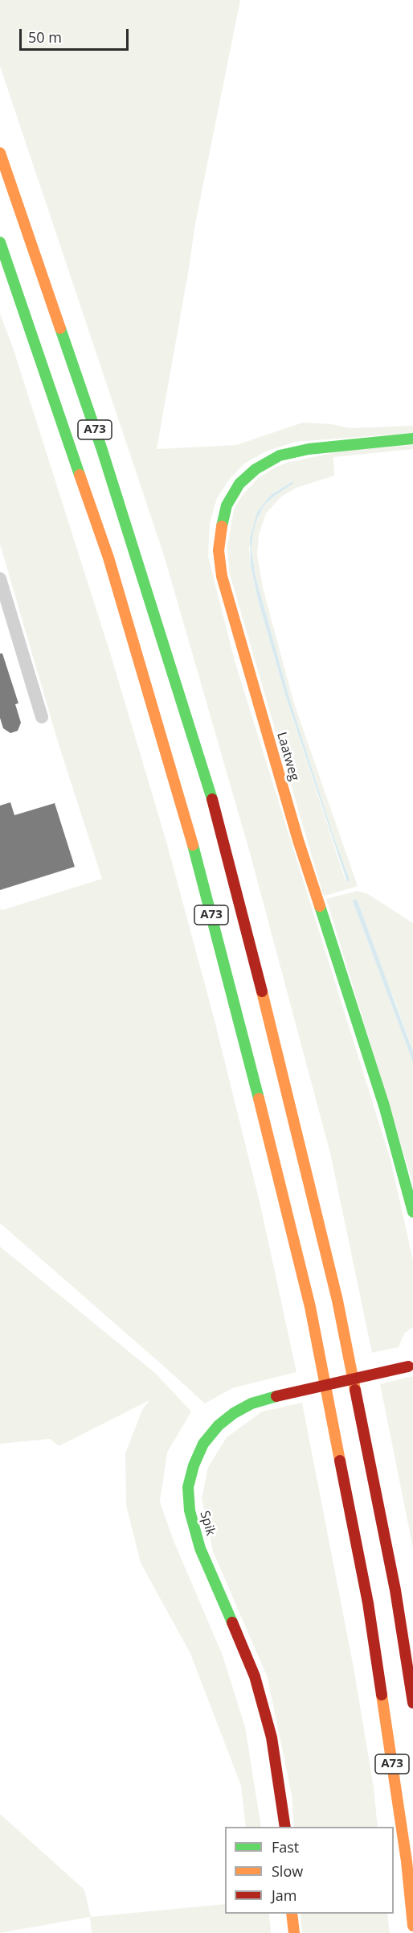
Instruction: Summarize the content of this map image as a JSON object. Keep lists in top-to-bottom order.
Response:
{
  "streets": {
    "main road": ["A73", "Laatweg", "Spik"]
  },
  "legend": ["Fast", "Slow", "Jam"],
  "scale_bar": "50 m"
}
